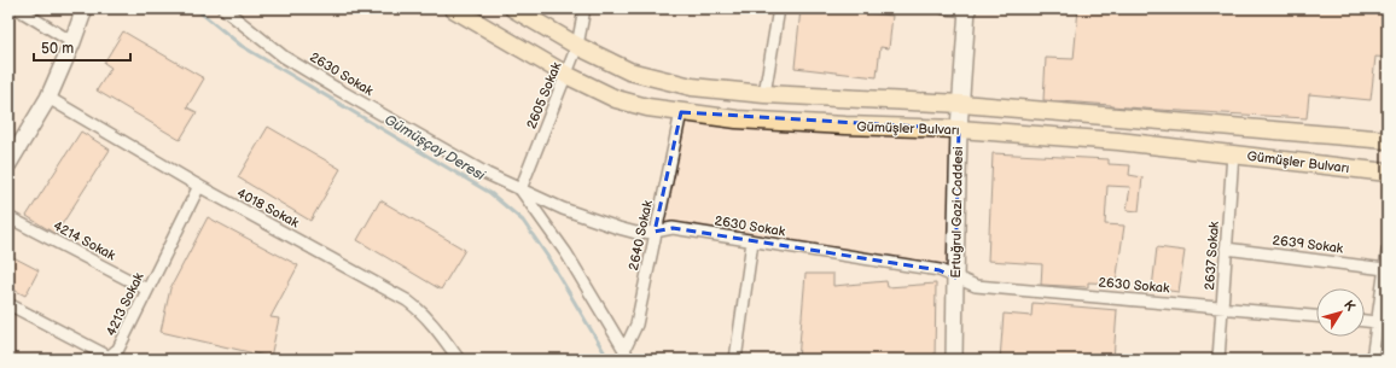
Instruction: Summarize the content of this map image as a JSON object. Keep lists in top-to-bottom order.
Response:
{
  "streets": {
    "main road": ["Gümüşler Bulvarı", "Ertuğrul Gazi Caddesi"],
    "street": [
      "2630 Sokak",
      "2605 Sokak",
      "4018 Sokak",
      "2640 Sokak",
      "4214 Sokak",
      "2639 Sokak",
      "2637 Sokak",
      "4213 Sokak"
    ]
  },
  "crossings": [
    ["2630 Sokak", "2605 Sokak"],
    ["2630 Sokak", "Ertuğrul Gazi Caddesi"],
    ["2630 Sokak", "2640 Sokak"],
    ["2630 Sokak", "2637 Sokak"],
    ["2605 Sokak", "Gümüşler Bulvarı"],
    ["Gümüşler Bulvarı", "Ertuğrul Gazi Caddesi"],
    ["Gümüşler Bulvarı", "2640 Sokak"],
    ["Gümüşler Bulvarı", "2637 Sokak"],
    ["4018 Sokak", "4213 Sokak"],
    ["4214 Sokak", "4213 Sokak"],
    ["2639 Sokak", "2637 Sokak"]
  ],
  "water": ["Gümüşçay Deresi"],
  "scale_bar": "50 m",
  "north": "top right"
}
